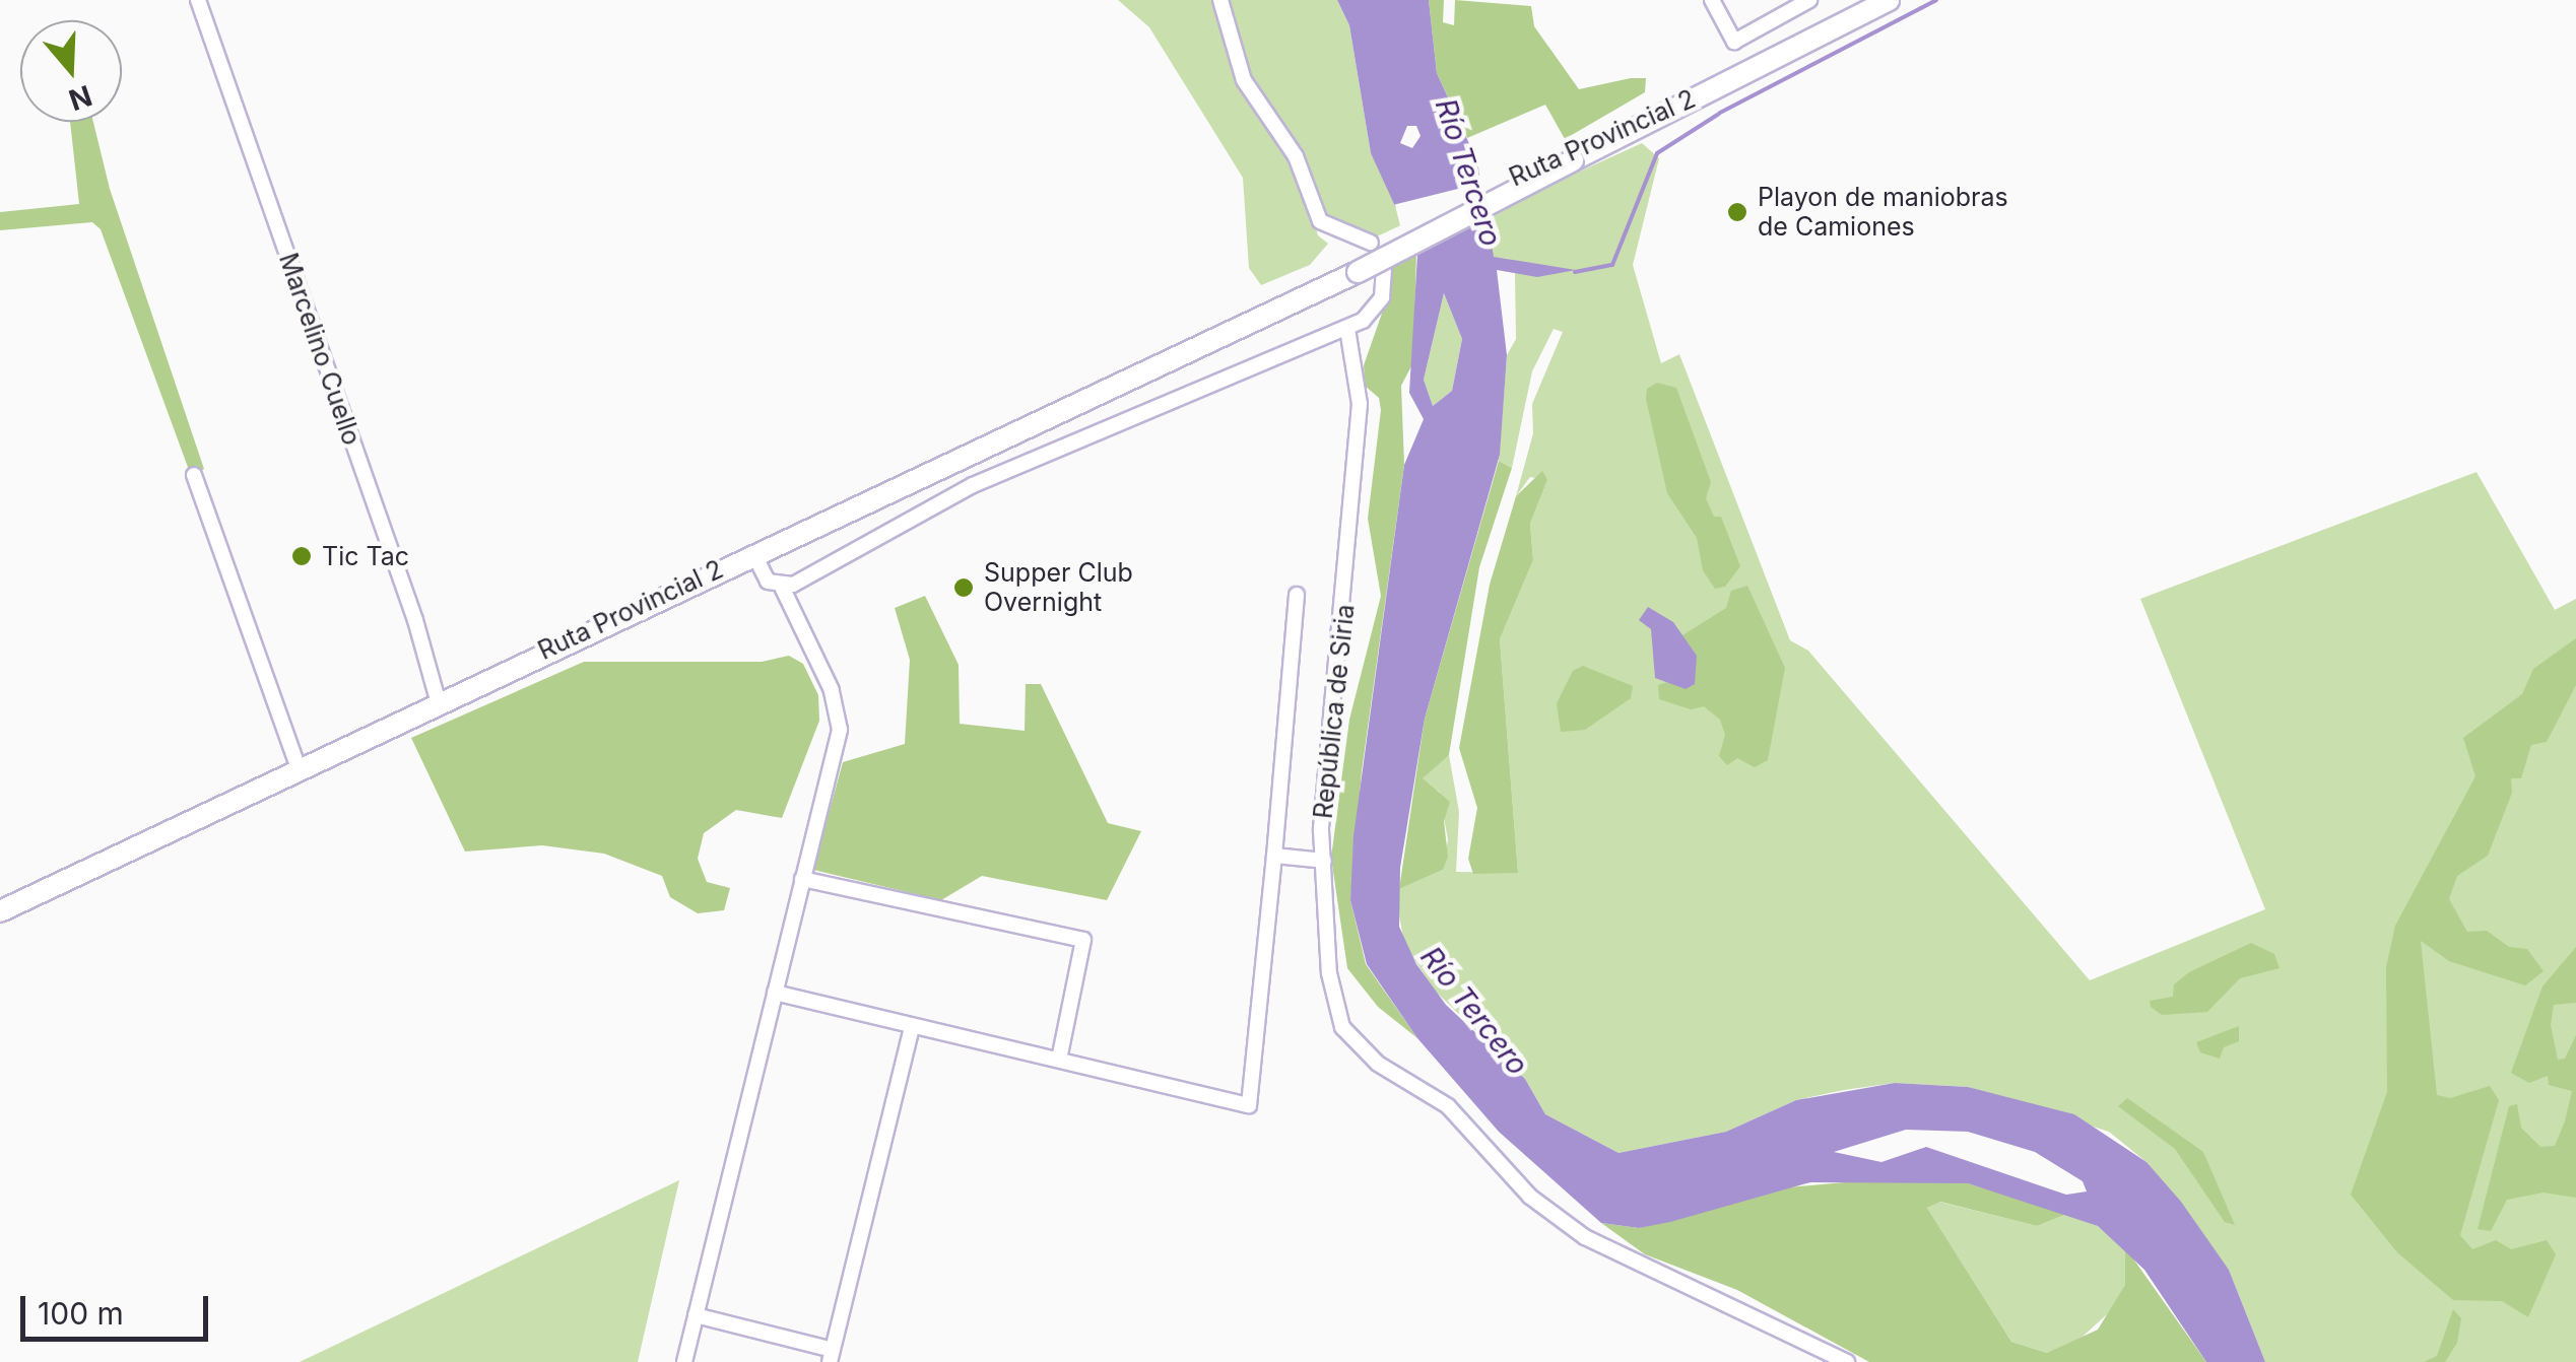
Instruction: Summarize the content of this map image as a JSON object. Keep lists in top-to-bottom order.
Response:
{
  "streets": {
    "main road": ["Ruta Provincial 2"],
    "street": ["Marcelino Cuello", "República de Siria"]
  },
  "crossings": [
    ["Ruta Provincial 2", "Marcelino Cuello"]
  ],
  "water": ["Río Tercero"],
  "places": ["Playon de maniobras de Camiones", "Tic Tac", "Supper Club Overnight"],
  "scale_bar": "100 m",
  "north": "bottom"
}
